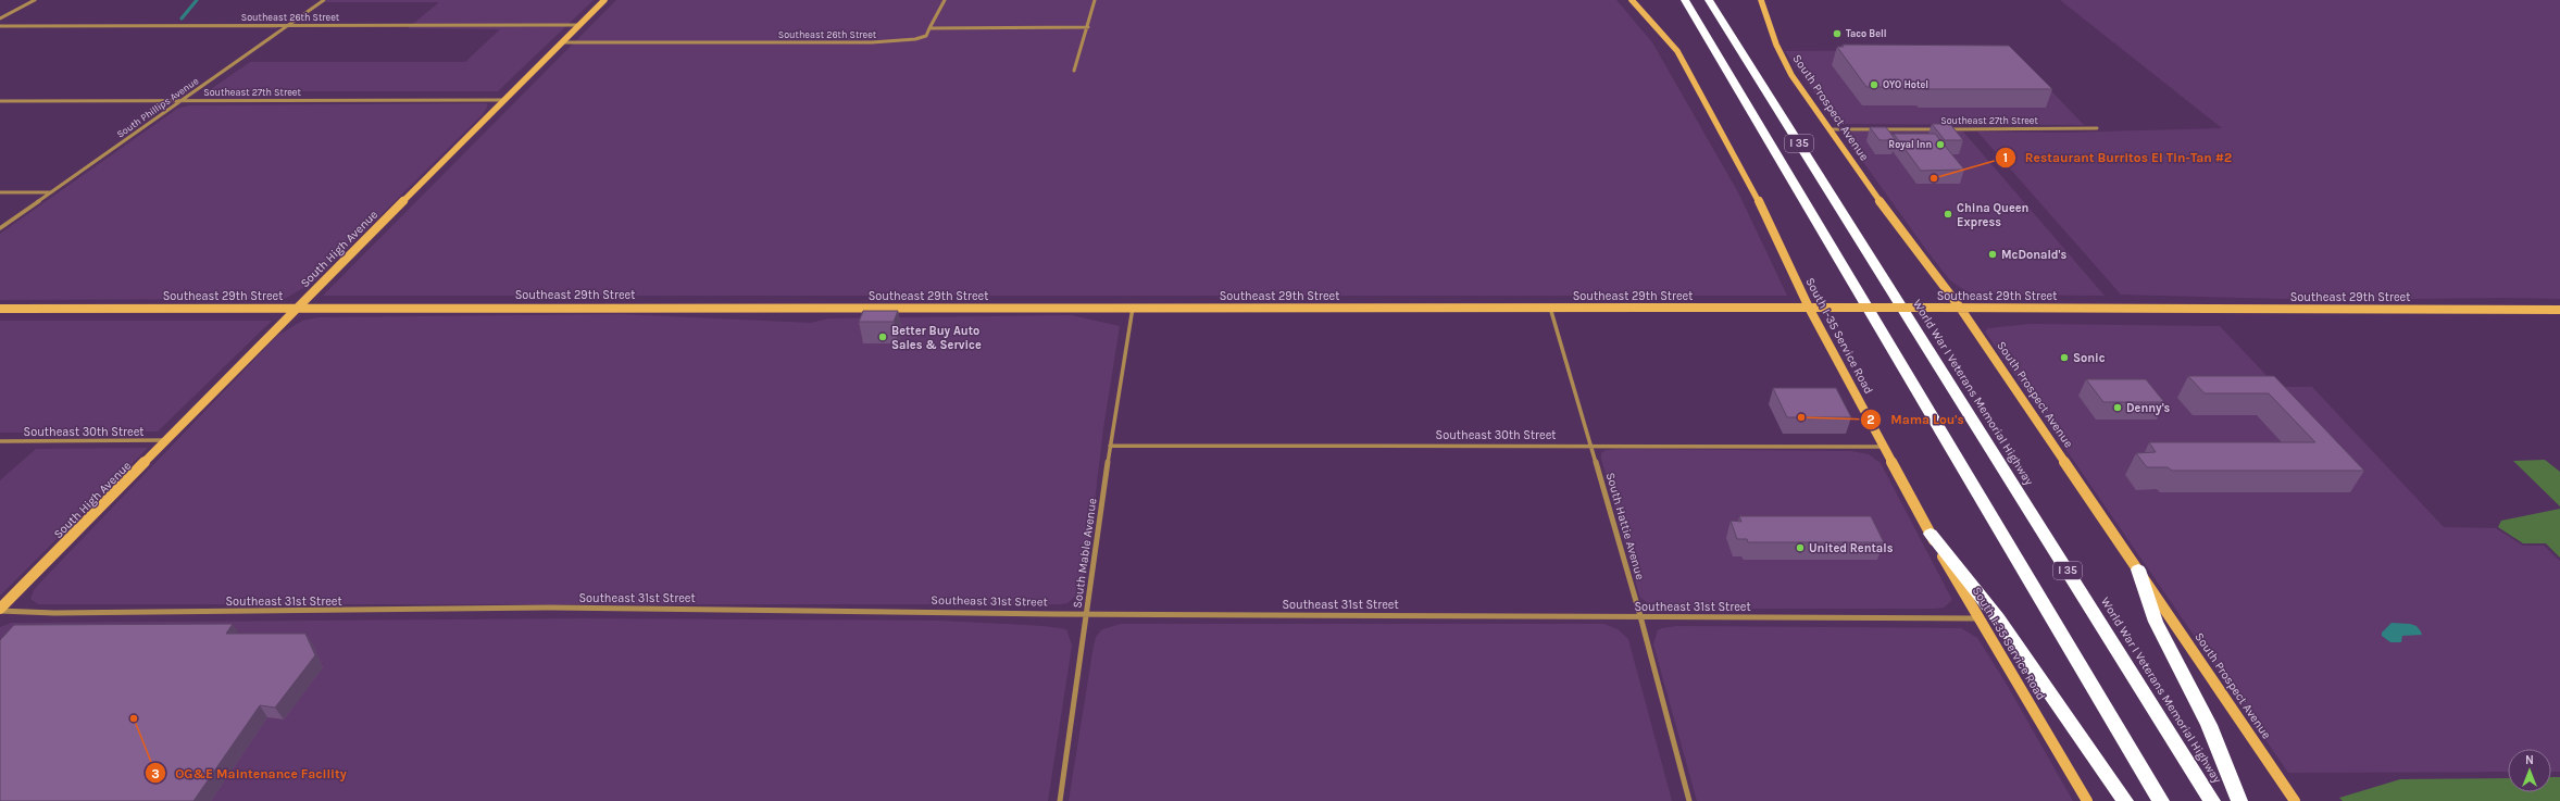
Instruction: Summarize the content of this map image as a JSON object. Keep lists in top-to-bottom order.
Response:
{
  "streets": {
    "highway": ["I 35", "World War I Veterans Memorial Highway"],
    "main road": [
      "South Prospect Avenue",
      "South High Avenue",
      "Southeast 29th Street",
      "South I-35 Service Road"
    ],
    "street": [
      "Southeast 26th Street",
      "Southeast 27th Street",
      "South Phillips Avenue",
      "Southeast 30th Street",
      "South Hattie Avenue",
      "South Mable Avenue",
      "Southeast 31st Street"
    ]
  },
  "crossings": [
    ["Southeast 26th Street", "South Phillips Avenue"],
    ["Southeast 26th Street", "South High Avenue"],
    ["Southeast 27th Street", "South Phillips Avenue"],
    ["Southeast 27th Street", "South Prospect Avenue"],
    ["Southeast 27th Street", "South High Avenue"],
    ["South Prospect Avenue", "Southeast 29th Street"],
    ["South High Avenue", "Southeast 29th Street"],
    ["South High Avenue", "Southeast 30th Street"],
    ["South High Avenue", "Southeast 31st Street"],
    ["Southeast 29th Street", "South I-35 Service Road"],
    ["Southeast 29th Street", "South Hattie Avenue"],
    ["Southeast 29th Street", "South Mable Avenue"],
    ["South I-35 Service Road", "Southeast 30th Street"],
    ["South I-35 Service Road", "Southeast 31st Street"],
    ["Southeast 30th Street", "South Hattie Avenue"],
    ["Southeast 30th Street", "South Mable Avenue"],
    ["South Hattie Avenue", "Southeast 31st Street"],
    ["South Mable Avenue", "Southeast 31st Street"]
  ],
  "places": [
    "Taco Bell",
    "OYO Hotel",
    "Royal Inn",
    "Restaurant Burritos El Tin-Tan #2",
    "China Queen Express",
    "McDonald's",
    "Better Buy Auto Sales & Service",
    "Sonic",
    "Denny's",
    "Mama Lou's",
    "United Rentals",
    "OG&E Maintenance Facility"
  ],
  "north": "top"
}
